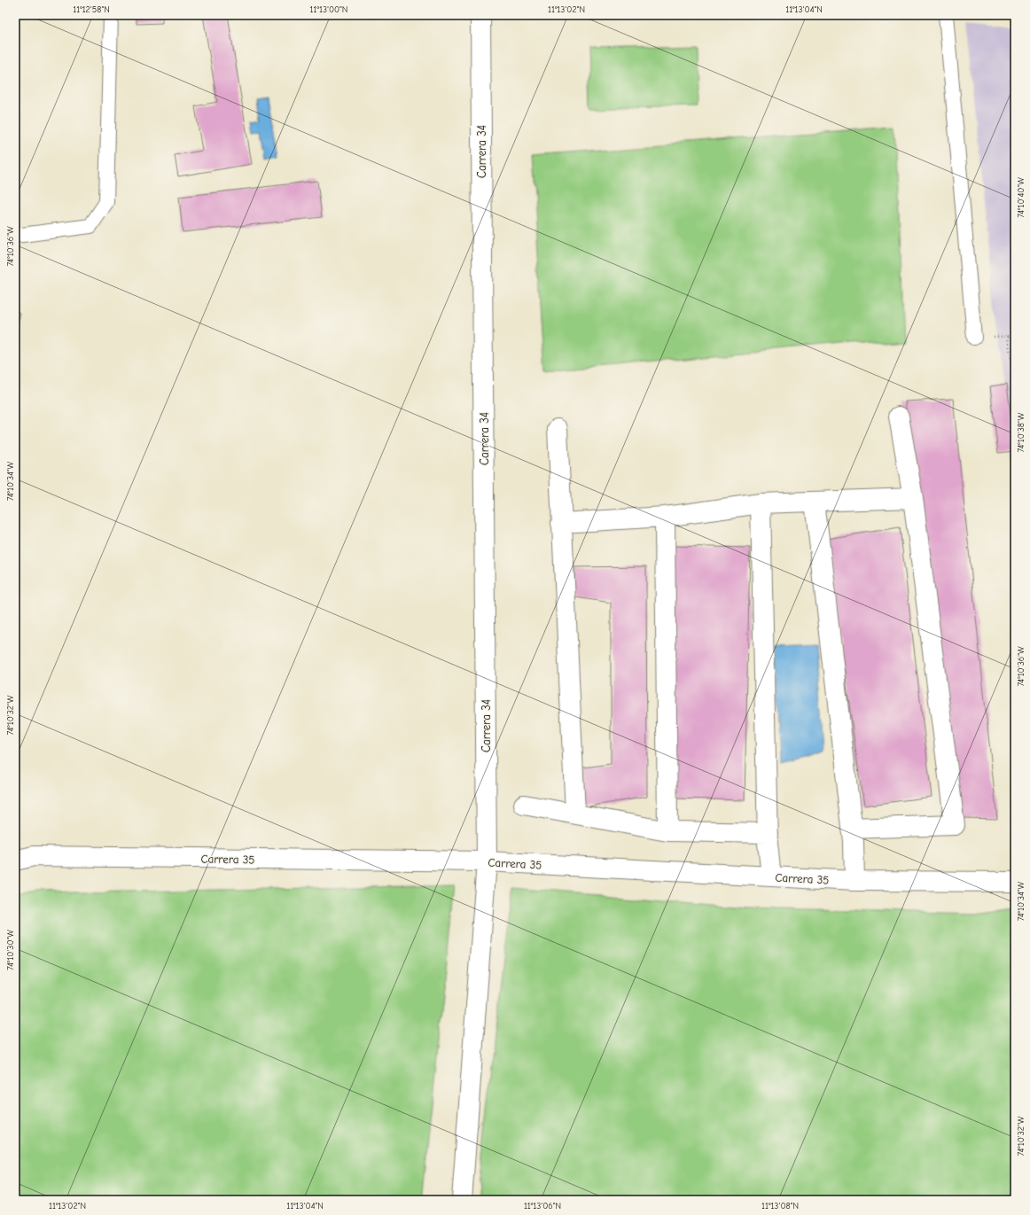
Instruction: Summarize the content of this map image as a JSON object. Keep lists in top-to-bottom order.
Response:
{
  "streets": {
    "street": ["Carrera 34", "Carrera 35"]
  },
  "crossings": [
    ["Carrera 34", "Carrera 35"]
  ],
  "coordinates": [
    "11°12'58\"N",
    "11°13'00\"N",
    "11°13'02\"N",
    "11°13'04\"N",
    "74°10'40\"W",
    "74°10'36\"W",
    "74°10'38\"W",
    "74°10'34\"W",
    "74°10'32\"W",
    "74°10'30\"W",
    "11°13'06\"N",
    "11°13'08\"N"
  ]
}
